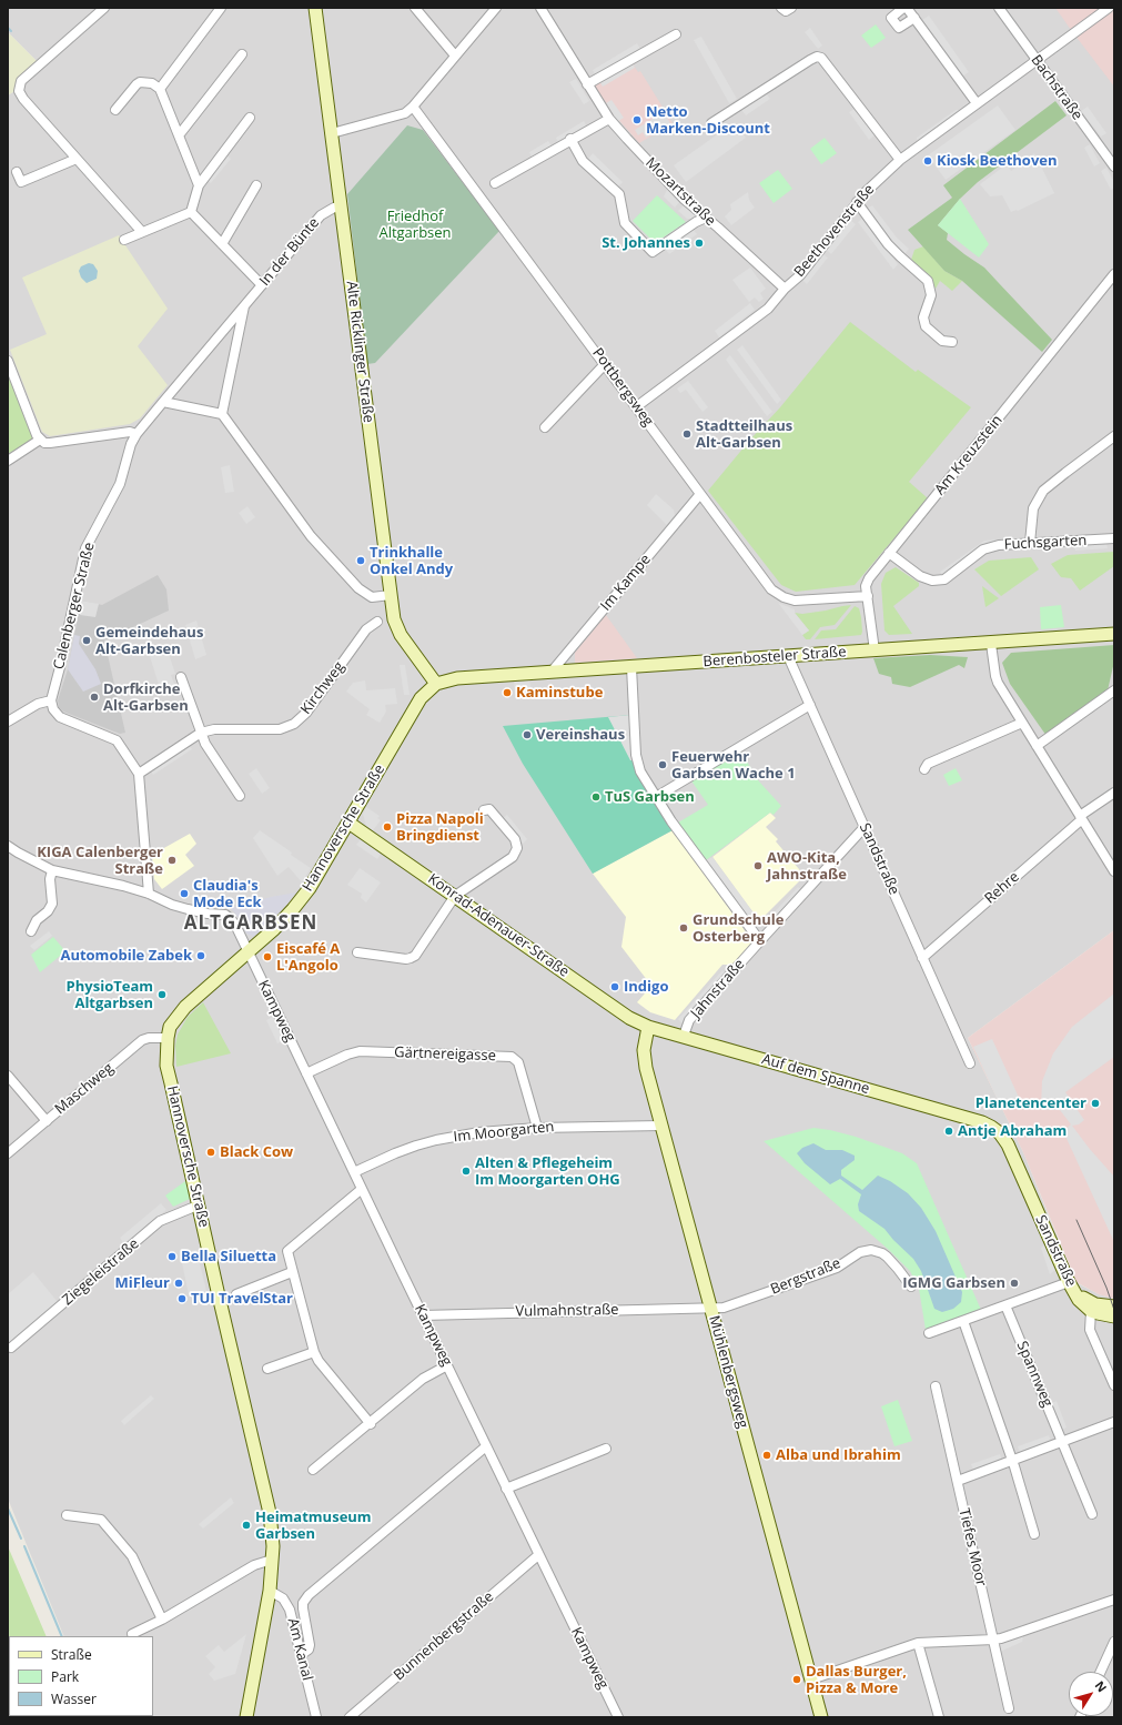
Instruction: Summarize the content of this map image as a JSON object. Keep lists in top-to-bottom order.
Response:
{
  "streets": {
    "street": [
      "Bachstraße",
      "Mozartstraße",
      "Beethovenstraße",
      "In der Bünte",
      "Alte Ricklinger Straße",
      "Pottbergsweg",
      "Am Kreuzstein",
      "Fuchsgarten",
      "Im Kampe",
      "Calenberger Straße",
      "Berenbosteler Straße",
      "Kirchweg",
      "Hannoversche Straße",
      "Sandstraße",
      "Rehre",
      "Konrad-Adenauer-Straße",
      "Jahnstraße",
      "Kampweg",
      "Gärtnereigasse",
      "Auf dem Spanne",
      "Maschweg",
      "Im Moorgarten",
      "Ziegeleistraße",
      "Bergstraße",
      "Vulmahnstraße",
      "Mühlenbergsweg",
      "Spannweg",
      "Tiefes Moor",
      "Bunnenbergstraße",
      "Am Kanal"
    ]
  },
  "crossings": [
    ["Bachstraße", "Beethovenstraße"],
    ["Mozartstraße", "Beethovenstraße"],
    ["Beethovenstraße", "Pottbergsweg"],
    ["In der Bünte", "Alte Ricklinger Straße"],
    ["In der Bünte", "Calenberger Straße"],
    ["Alte Ricklinger Straße", "Berenbosteler Straße"],
    ["Alte Ricklinger Straße", "Hannoversche Straße"],
    ["Pottbergsweg", "Am Kreuzstein"],
    ["Pottbergsweg", "Im Kampe"],
    ["Am Kreuzstein", "Fuchsgarten"],
    ["Am Kreuzstein", "Berenbosteler Straße"],
    ["Im Kampe", "Berenbosteler Straße"],
    ["Berenbosteler Straße", "Hannoversche Straße"],
    ["Berenbosteler Straße", "Sandstraße"],
    ["Hannoversche Straße", "Konrad-Adenauer-Straße"],
    ["Hannoversche Straße", "Kampweg"],
    ["Hannoversche Straße", "Maschweg"],
    ["Hannoversche Straße", "Ziegeleistraße"],
    ["Hannoversche Straße", "Am Kanal"],
    ["Sandstraße", "Rehre"],
    ["Sandstraße", "Jahnstraße"],
    ["Sandstraße", "Auf dem Spanne"],
    ["Konrad-Adenauer-Straße", "Auf dem Spanne"],
    ["Konrad-Adenauer-Straße", "Mühlenbergsweg"],
    ["Jahnstraße", "Auf dem Spanne"],
    ["Kampweg", "Gärtnereigasse"],
    ["Kampweg", "Im Moorgarten"],
    ["Kampweg", "Vulmahnstraße"],
    ["Kampweg", "Bunnenbergstraße"],
    ["Gärtnereigasse", "Im Moorgarten"],
    ["Auf dem Spanne", "Mühlenbergsweg"],
    ["Im Moorgarten", "Mühlenbergsweg"],
    ["Bergstraße", "Vulmahnstraße"],
    ["Bergstraße", "Mühlenbergsweg"],
    ["Vulmahnstraße", "Mühlenbergsweg"]
  ],
  "districts": ["ALTGARBSEN"],
  "parks": ["Friedhof Altgarbsen"],
  "places": [
    "Netto Marken-Discount",
    "Kiosk Beethoven",
    "St. Johannes",
    "Stadtteilhaus Alt-Garbsen",
    "Trinkhalle Onkel Andy",
    "Gemeindehaus Alt-Garbsen",
    "Kaminstube",
    "Dorfkirche Alt-Garbsen",
    "Vereinshaus",
    "Feuerwehr Garbsen Wache 1",
    "TuS Garbsen",
    "Pizza Napoli Bringdienst",
    "KIGA Calenberger Straße",
    "AWO-Kita, Jahnstraße",
    "Claudia's Mode Eck",
    "Grundschule Osterberg",
    "Automobile Zabek",
    "Eiscafé A L'Angolo",
    "Indigo",
    "PhysioTeam Altgarbsen",
    "Planetencenter",
    "Antje Abraham",
    "Black Cow",
    "Alten & Pflegeheim Im Moorgarten OHG",
    "Bella Siluetta",
    "MiFleur",
    "IGMG Garbsen",
    "TUI TravelStar",
    "Alba und Ibrahim",
    "Heimatmuseum Garbsen",
    "Dallas Burger, Pizza & More"
  ],
  "legend": ["Straße", "Park", "Wasser"],
  "north": "top right"
}
